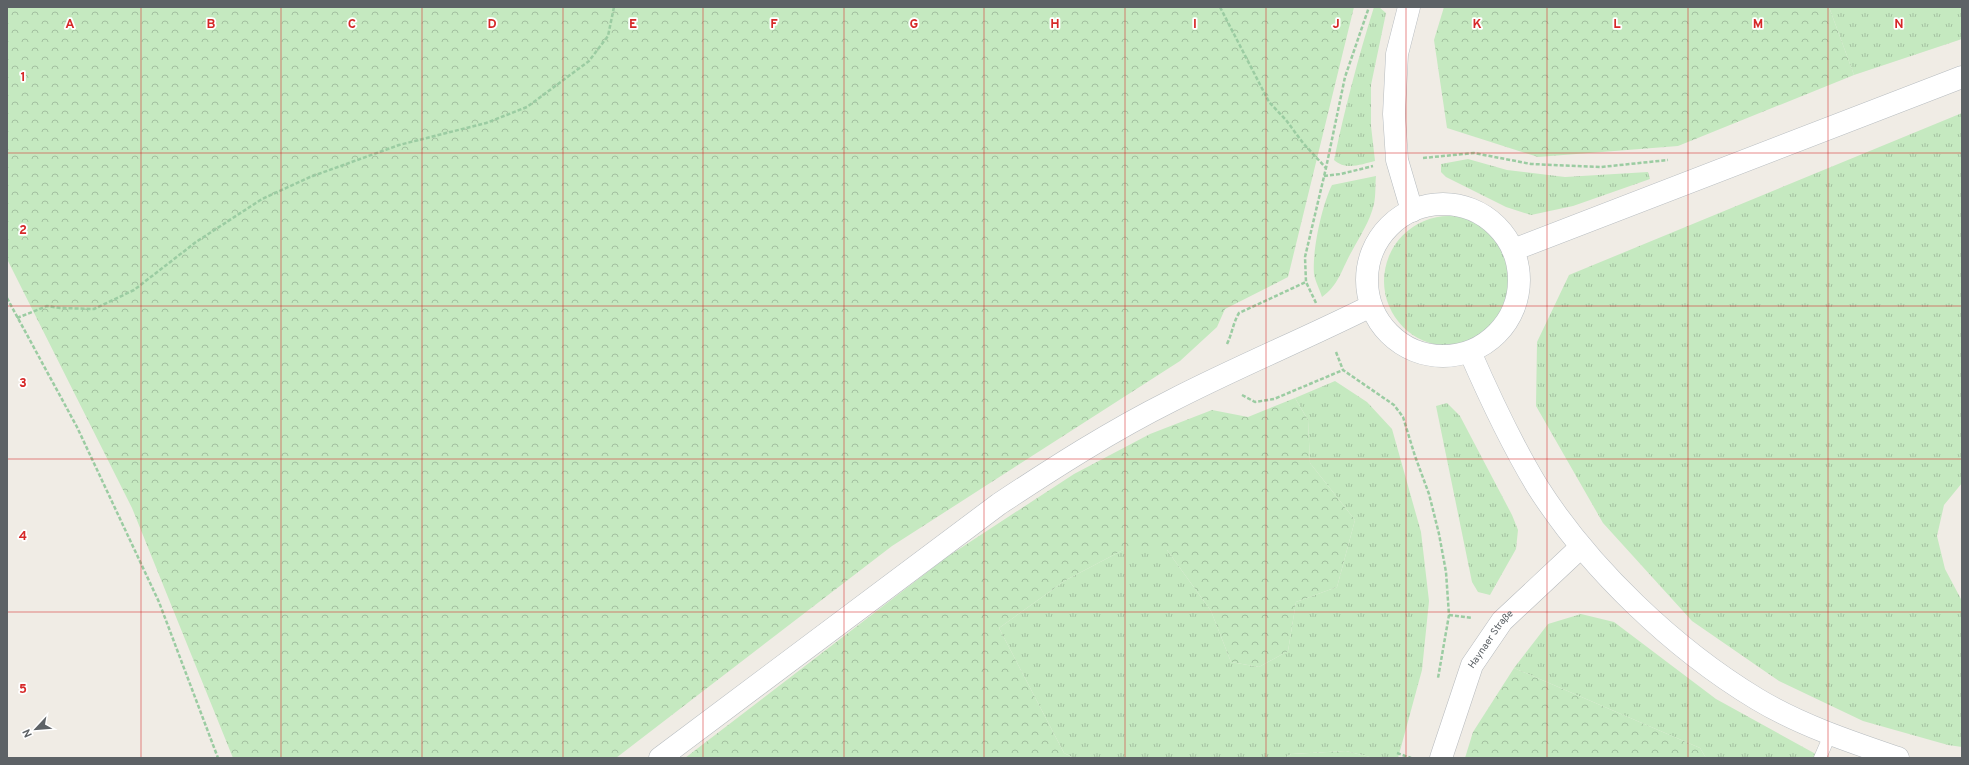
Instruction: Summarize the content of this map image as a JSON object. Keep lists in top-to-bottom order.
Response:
{
  "streets": {
    "street": ["Haynaer Straße"]
  },
  "north": "bottom left",
  "grid": {
    "columns": [
      "A",
      "B",
      "C",
      "D",
      "E",
      "F",
      "G",
      "H",
      "I",
      "J",
      "K",
      "L",
      "M",
      "N"
    ],
    "rows": [
      "1",
      "2",
      "3",
      "4",
      "5"
    ]
  }
}
